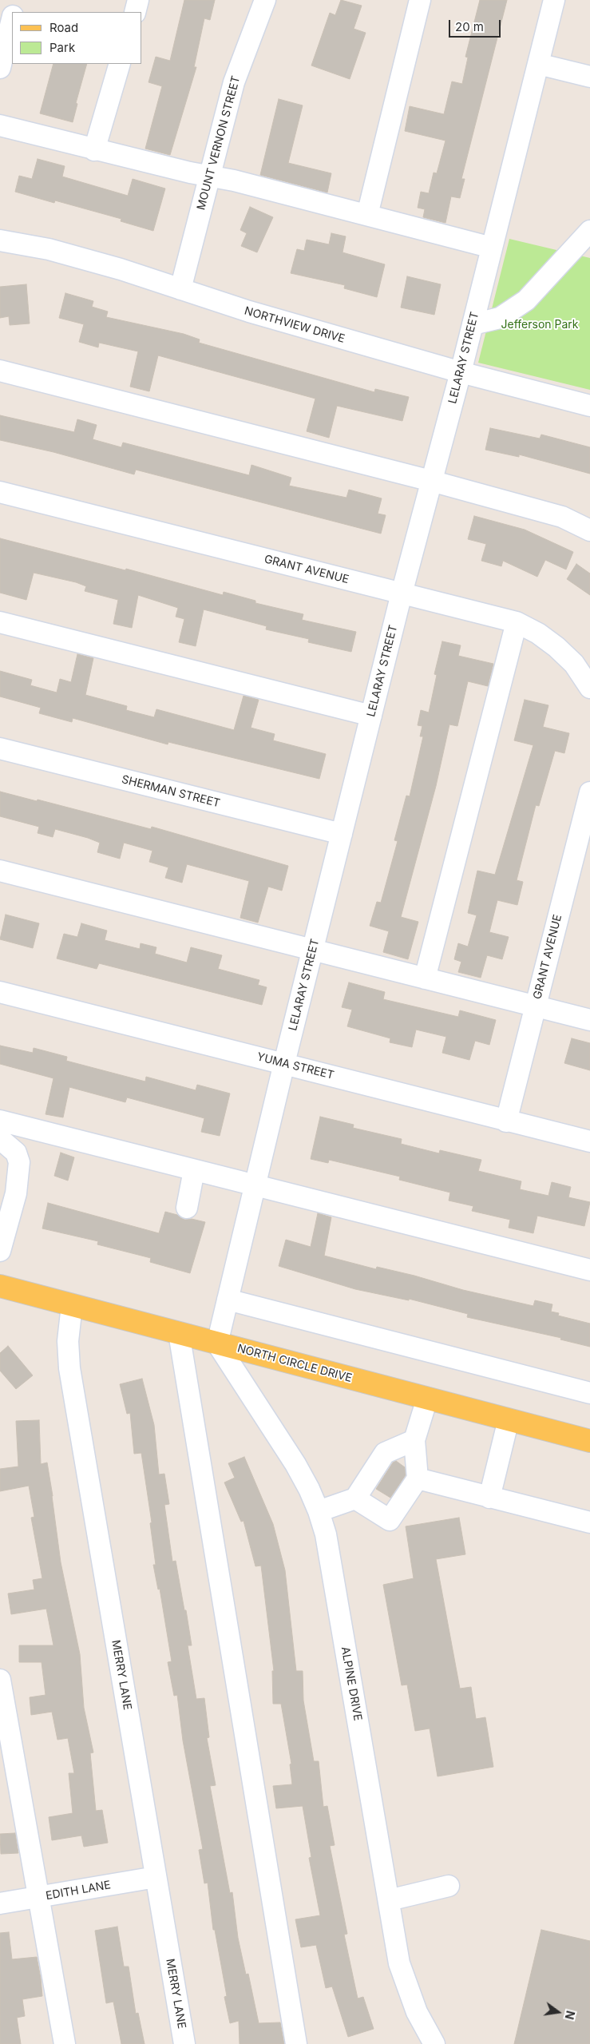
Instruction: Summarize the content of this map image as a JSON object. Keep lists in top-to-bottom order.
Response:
{
  "streets": {
    "main road": ["NORTH CIRCLE DRIVE"],
    "street": [
      "MOUNT VERNON STREET",
      "NORTHVIEW DRIVE",
      "LELARAY STREET",
      "GRANT AVENUE",
      "SHERMAN STREET",
      "YUMA STREET",
      "MERRY LANE",
      "ALPINE DRIVE",
      "EDITH LANE"
    ]
  },
  "crossings": [
    ["MOUNT VERNON STREET", "NORTHVIEW DRIVE"],
    ["NORTHVIEW DRIVE", "LELARAY STREET"],
    ["LELARAY STREET", "GRANT AVENUE"],
    ["LELARAY STREET", "SHERMAN STREET"],
    ["LELARAY STREET", "YUMA STREET"],
    ["LELARAY STREET", "NORTH CIRCLE DRIVE"],
    ["LELARAY STREET", "ALPINE DRIVE"],
    ["GRANT AVENUE", "YUMA STREET"],
    ["NORTH CIRCLE DRIVE", "MERRY LANE"],
    ["NORTH CIRCLE DRIVE", "ALPINE DRIVE"],
    ["MERRY LANE", "EDITH LANE"]
  ],
  "parks": ["Jefferson Park"],
  "legend": ["Road", "Park"],
  "scale_bar": "20 m",
  "north": "right"
}
